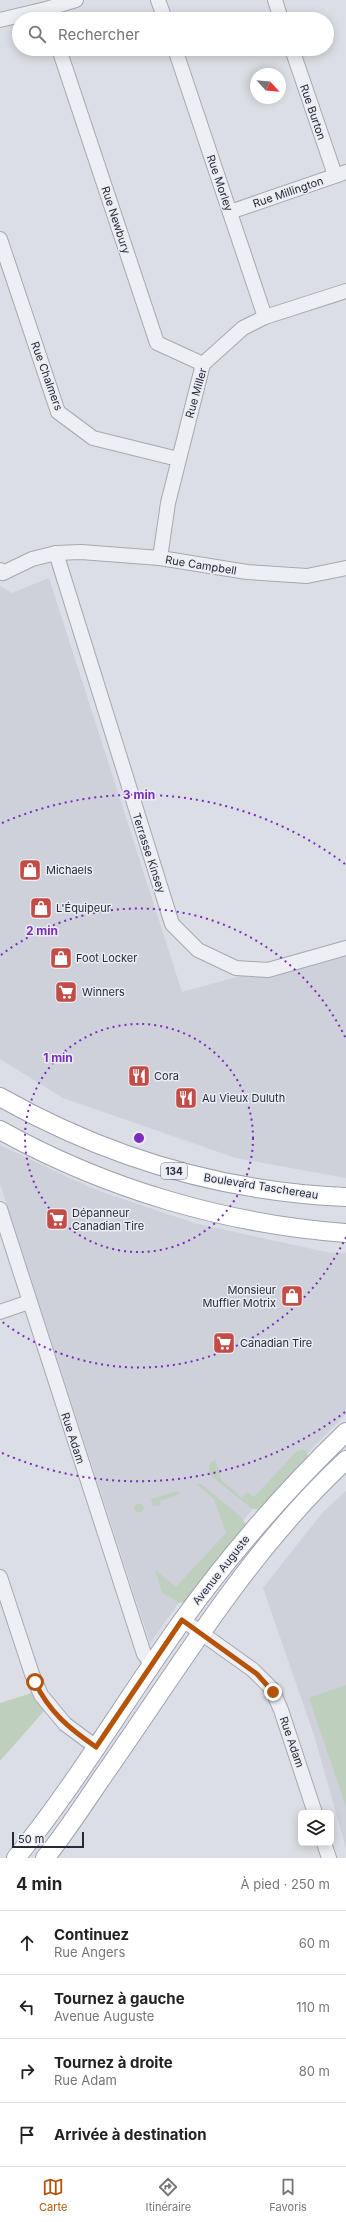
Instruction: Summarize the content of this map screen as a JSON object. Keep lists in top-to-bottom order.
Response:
{
  "streets": {
    "main road": ["134", "Boulevard Taschereau", "Avenue Auguste"],
    "street": [
      "Rue Burton",
      "Rue Morley",
      "Rue Millington",
      "Rue Newbury",
      "Rue Chalmers",
      "Rue Miller",
      "Rue Campbell",
      "Terrasse Kinsey",
      "Rue Adam"
    ]
  },
  "crossings": [
    ["Rue Burton", "Rue Millington"],
    ["Rue Morley", "Rue Millington"],
    ["Rue Morley", "Rue Miller"],
    ["Rue Newbury", "Rue Miller"],
    ["Rue Chalmers", "Rue Miller"],
    ["Rue Miller", "Rue Campbell"],
    ["Rue Campbell", "Terrasse Kinsey"],
    ["Rue Adam", "Avenue Auguste"]
  ],
  "places": {
    "shop": [
      "Michaels",
      "L'Équipeur",
      "Foot Locker",
      "Monsieur Muffler Motrix"
    ],
    "supermarket": ["Winners", "Dépanneur Canadian Tire", "Canadian Tire"],
    "restaurant": ["Cora", "Au Vieux Duluth"]
  },
  "scale_bar": "50 m",
  "north": "bottom right",
  "page": {
    "search": "Rechercher",
    "scale": "50 m",
    "heading": ["4 min", "À pied · 250 m"],
    "list": [
      ["Continuez", "Rue Angers", "60 m"],
      ["Tournez à gauche", "Avenue Auguste", "110 m"],
      ["Tournez à droite", "Rue Adam", "80 m"],
      "Arrivée à destination"
    ],
    "nav": ["Carte", "Itinéraire", "Favoris"]
  },
  "rings": ["3 min", "2 min", "1 min"]
}
